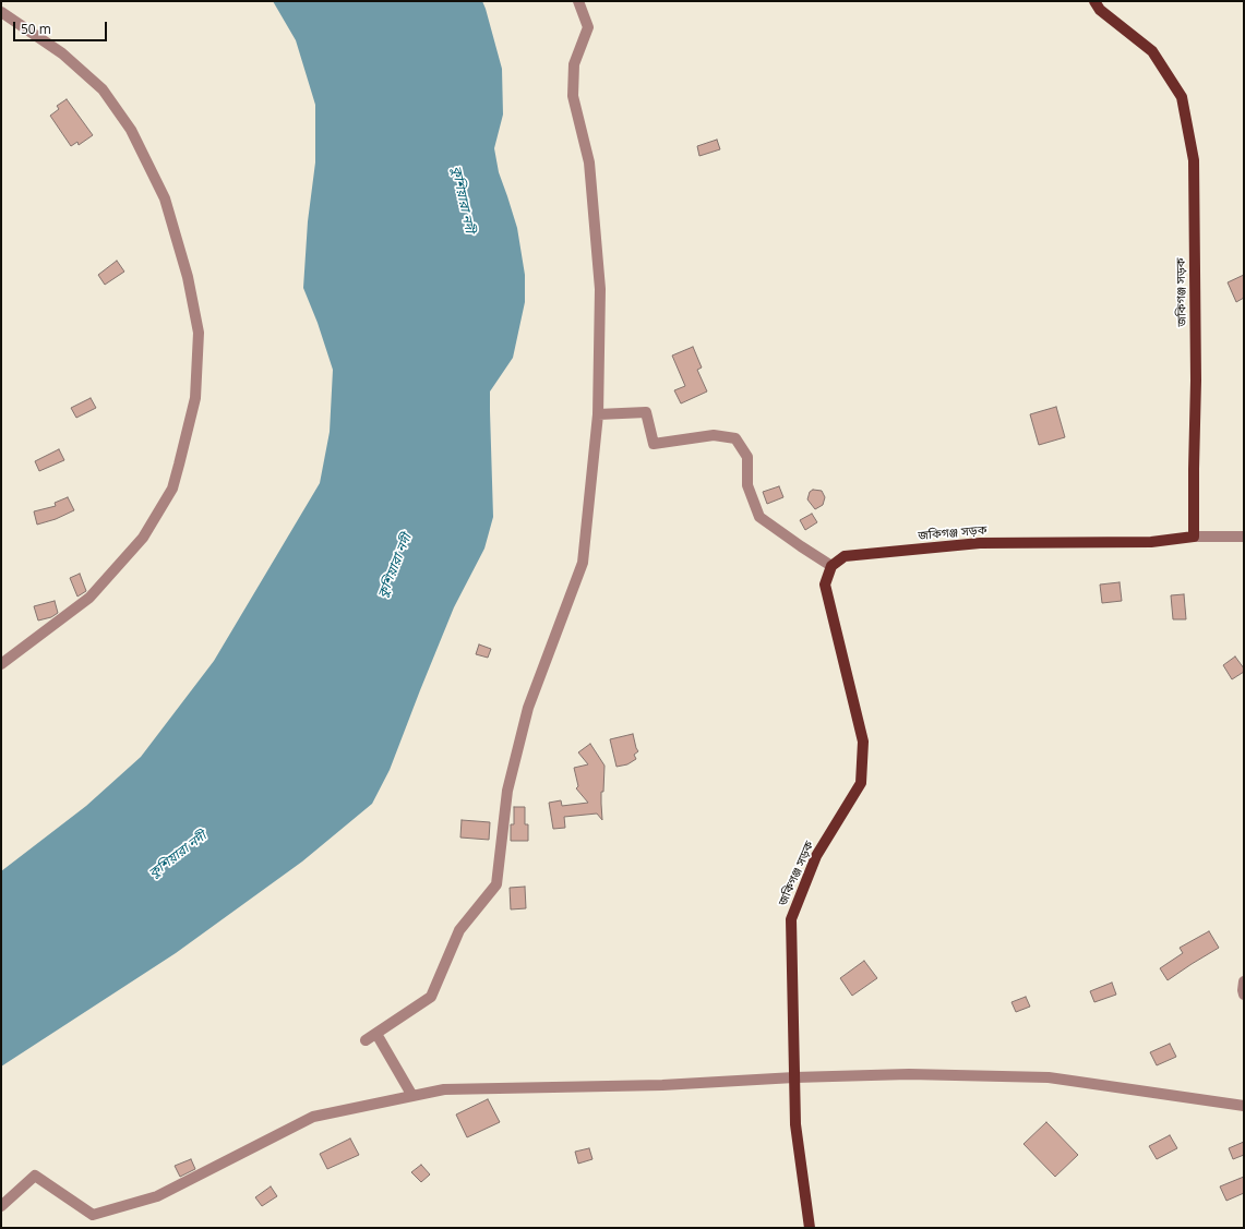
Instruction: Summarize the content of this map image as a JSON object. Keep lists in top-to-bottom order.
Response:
{
  "streets": {
    "main road": ["জকিগঞ্জ সড়ক"]
  },
  "water": ["কুশিয়ারা নদী"],
  "scale_bar": "50 m"
}
